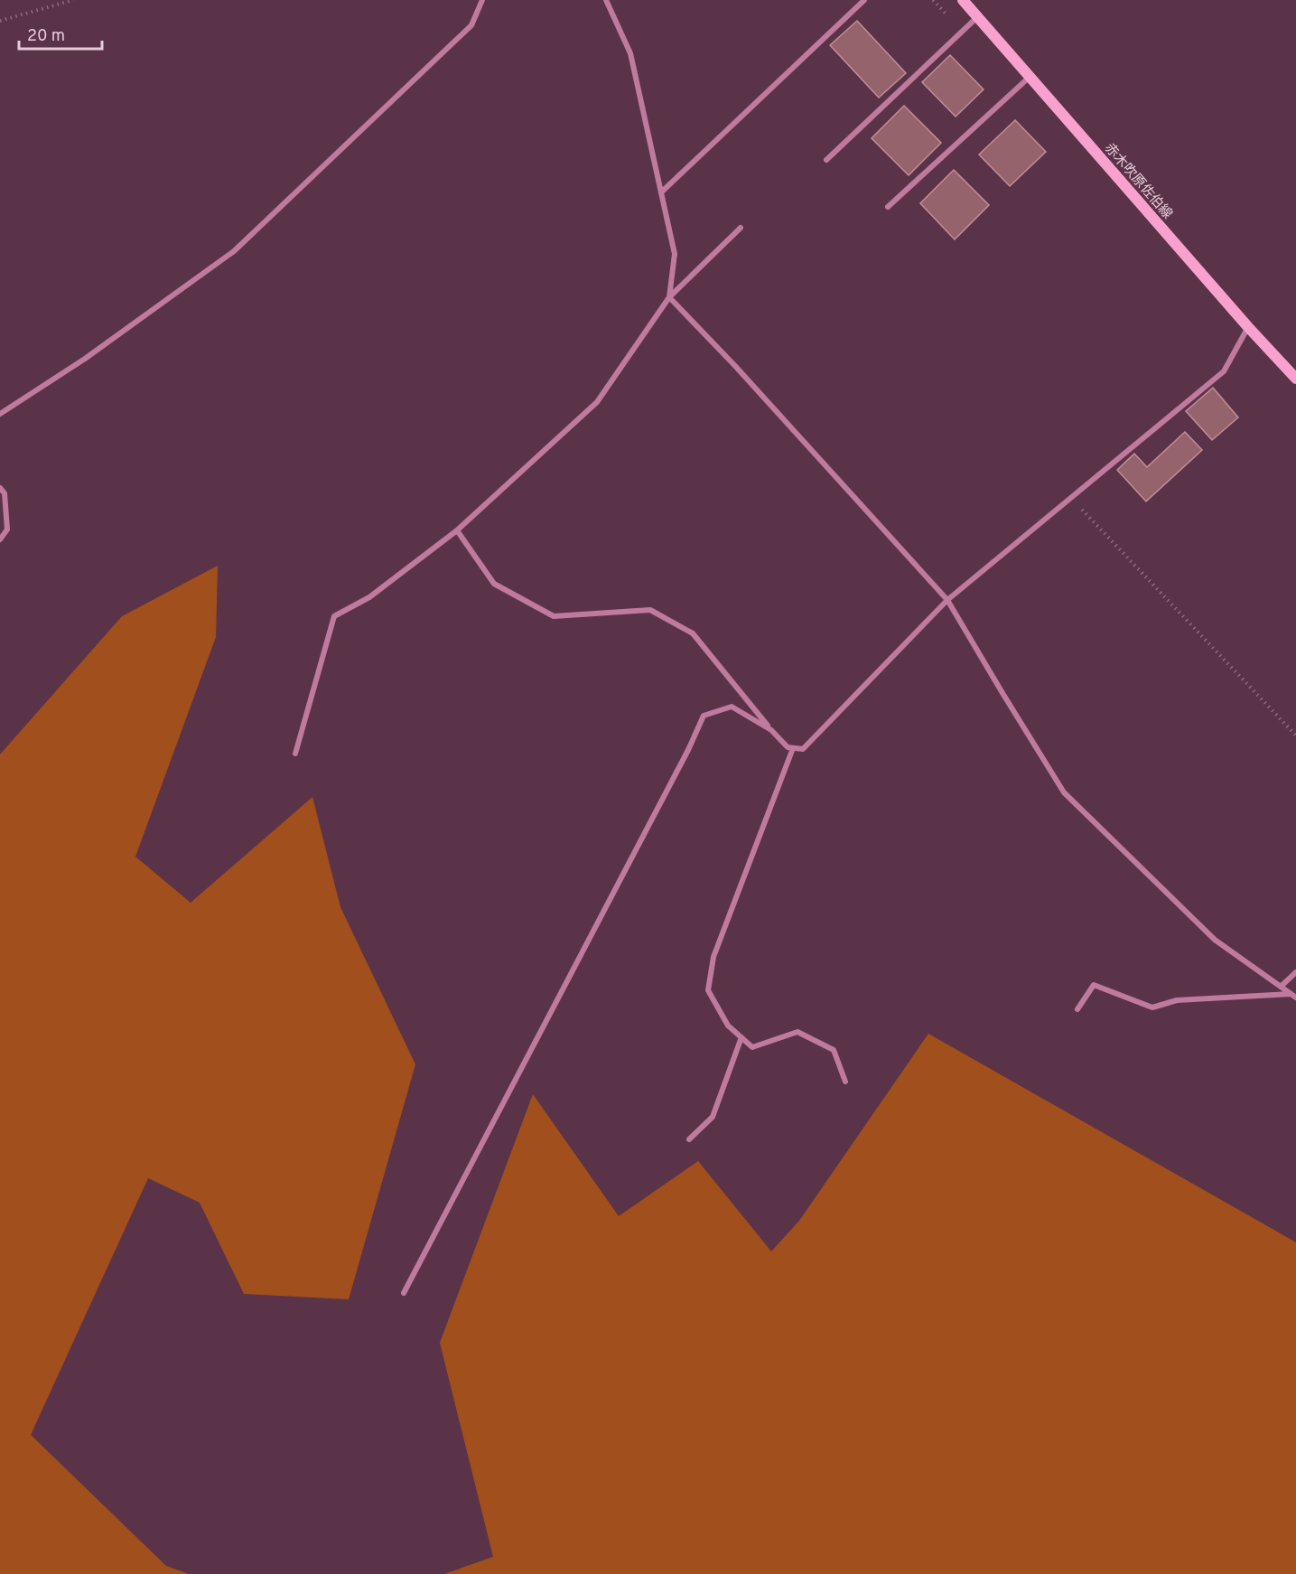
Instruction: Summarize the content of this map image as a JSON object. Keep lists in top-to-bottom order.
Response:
{
  "streets": {
    "main road": ["赤木吹原佐伯線"]
  },
  "scale_bar": "20 m"
}
